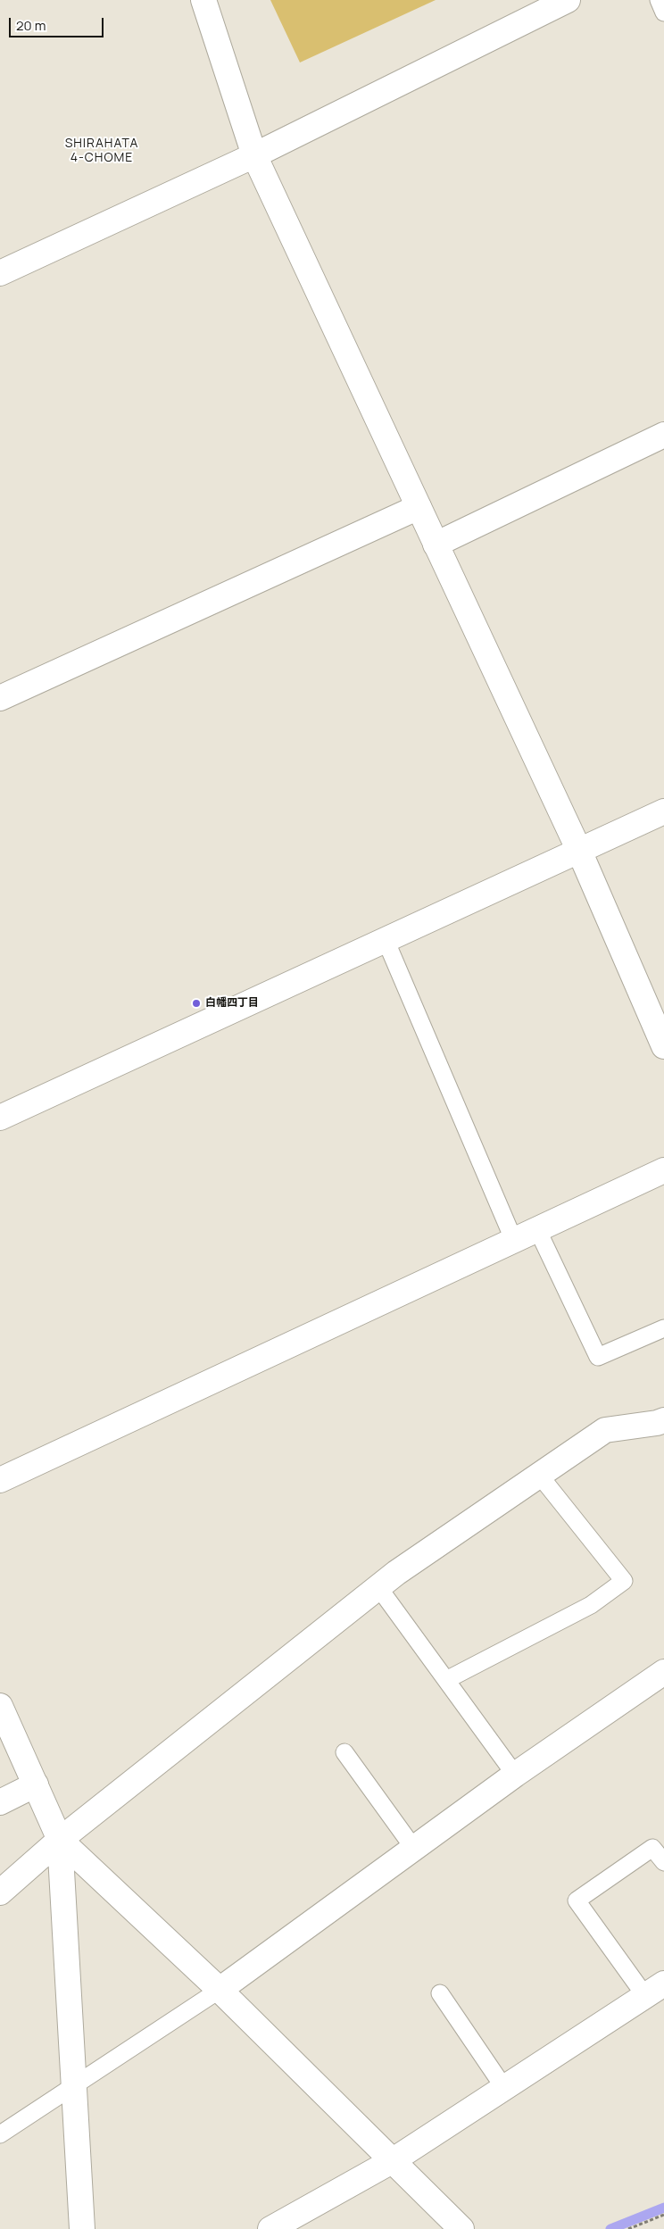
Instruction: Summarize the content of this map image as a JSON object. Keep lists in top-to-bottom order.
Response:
{
  "districts": ["SHIRAHATA 4-CHOME"],
  "places": ["白幡四丁目"],
  "scale_bar": "20 m"
}
